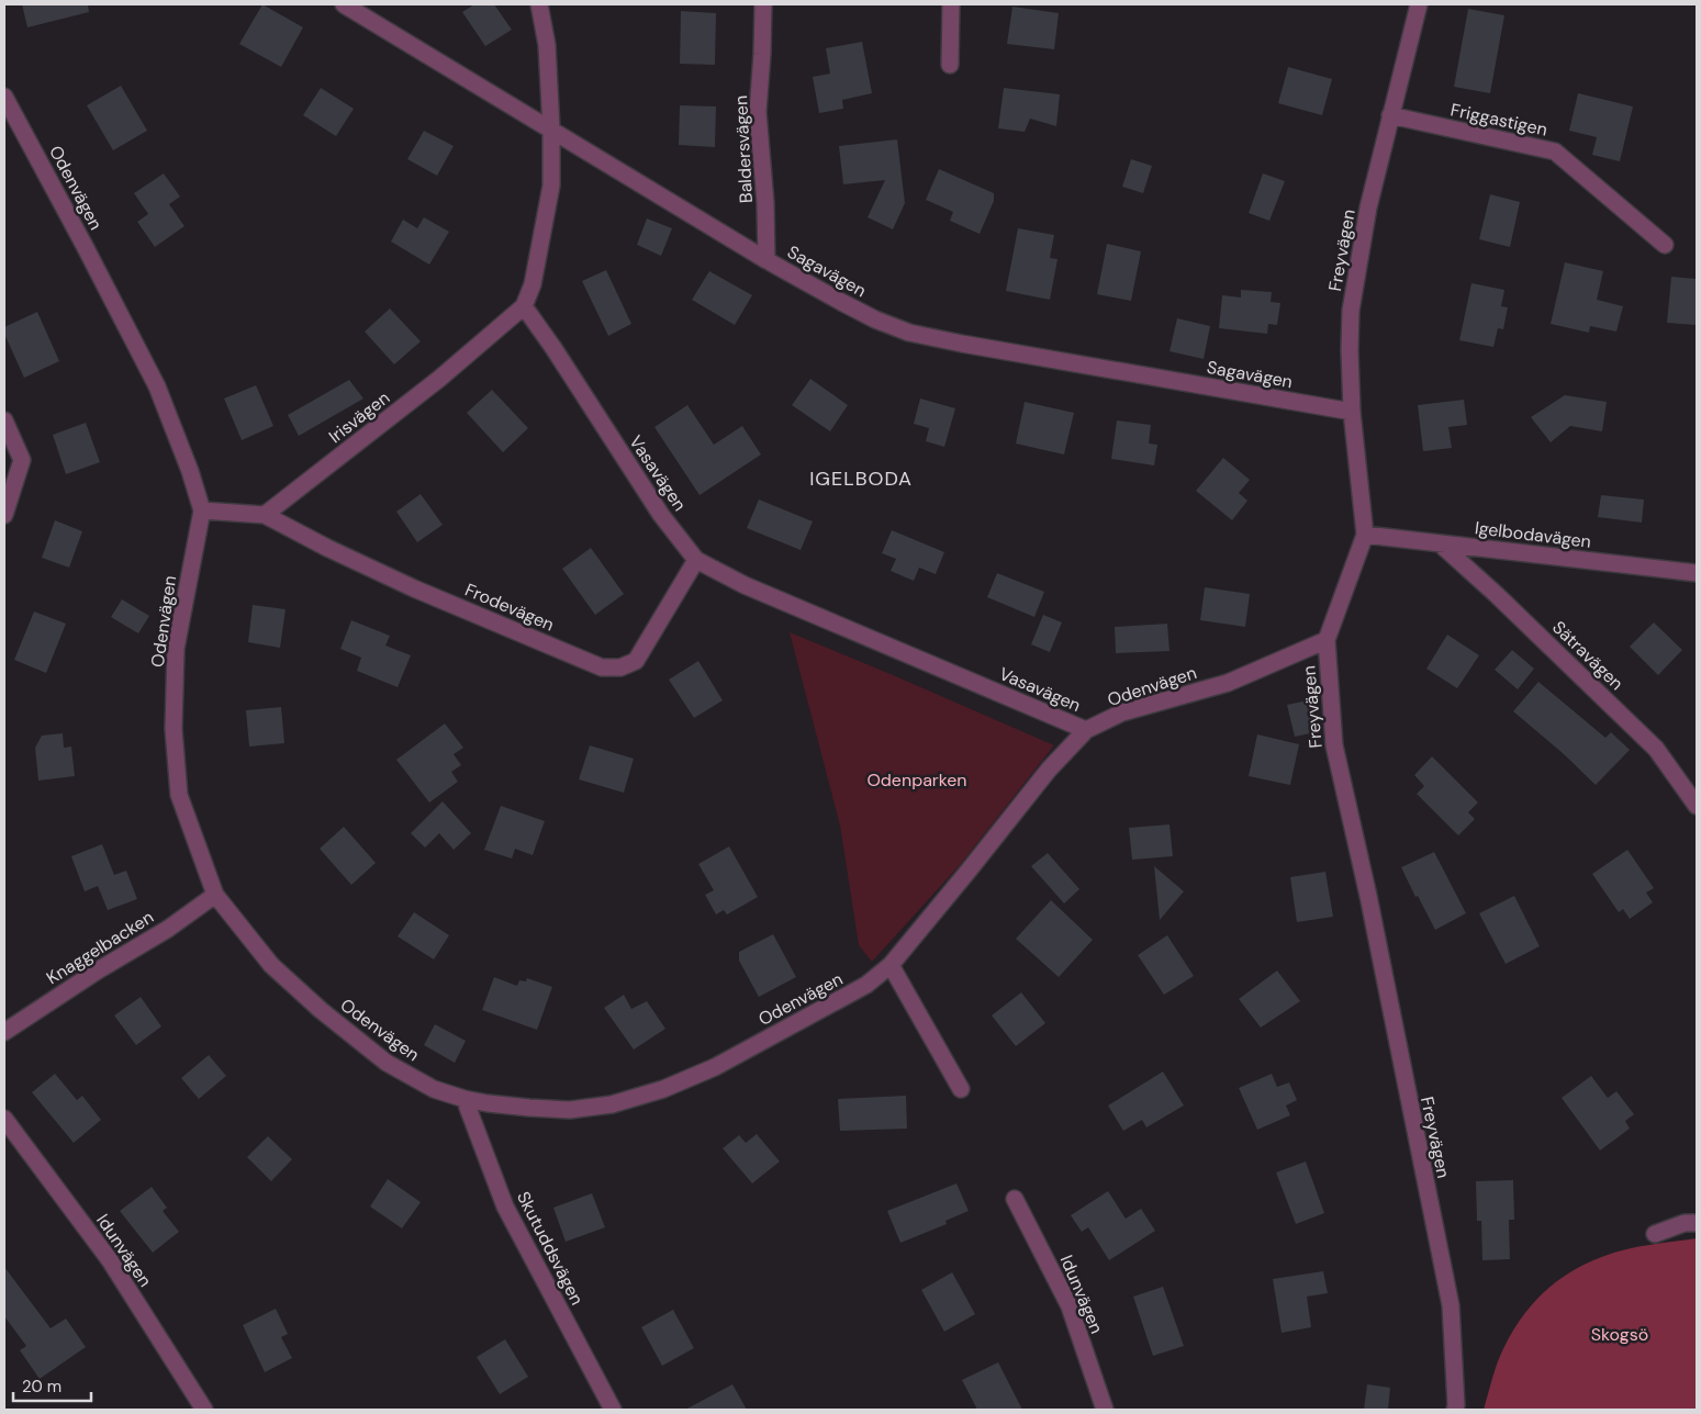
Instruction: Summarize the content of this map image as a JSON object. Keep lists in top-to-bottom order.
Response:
{
  "streets": {
    "street": [
      "Friggastigen",
      "Baldersvägen",
      "Odenvägen",
      "Freyvägen",
      "Sagavägen",
      "Irisvägen",
      "Vasavägen",
      "Igelbodavägen",
      "Frodevägen",
      "Sätravägen",
      "Knaggelbacken",
      "Skutuddsvägen",
      "Idunvägen"
    ]
  },
  "crossings": [
    ["Friggastigen", "Freyvägen"],
    ["Baldersvägen", "Sagavägen"],
    ["Odenvägen", "Freyvägen"],
    ["Odenvägen", "Vasavägen"],
    ["Odenvägen", "Knaggelbacken"],
    ["Odenvägen", "Skutuddsvägen"],
    ["Freyvägen", "Sagavägen"],
    ["Freyvägen", "Igelbodavägen"],
    ["Irisvägen", "Vasavägen"],
    ["Irisvägen", "Frodevägen"],
    ["Vasavägen", "Frodevägen"],
    ["Igelbodavägen", "Sätravägen"]
  ],
  "districts": ["IGELBODA"],
  "parks": ["Odenparken", "Skogsö"],
  "scale_bar": "20 m"
}
